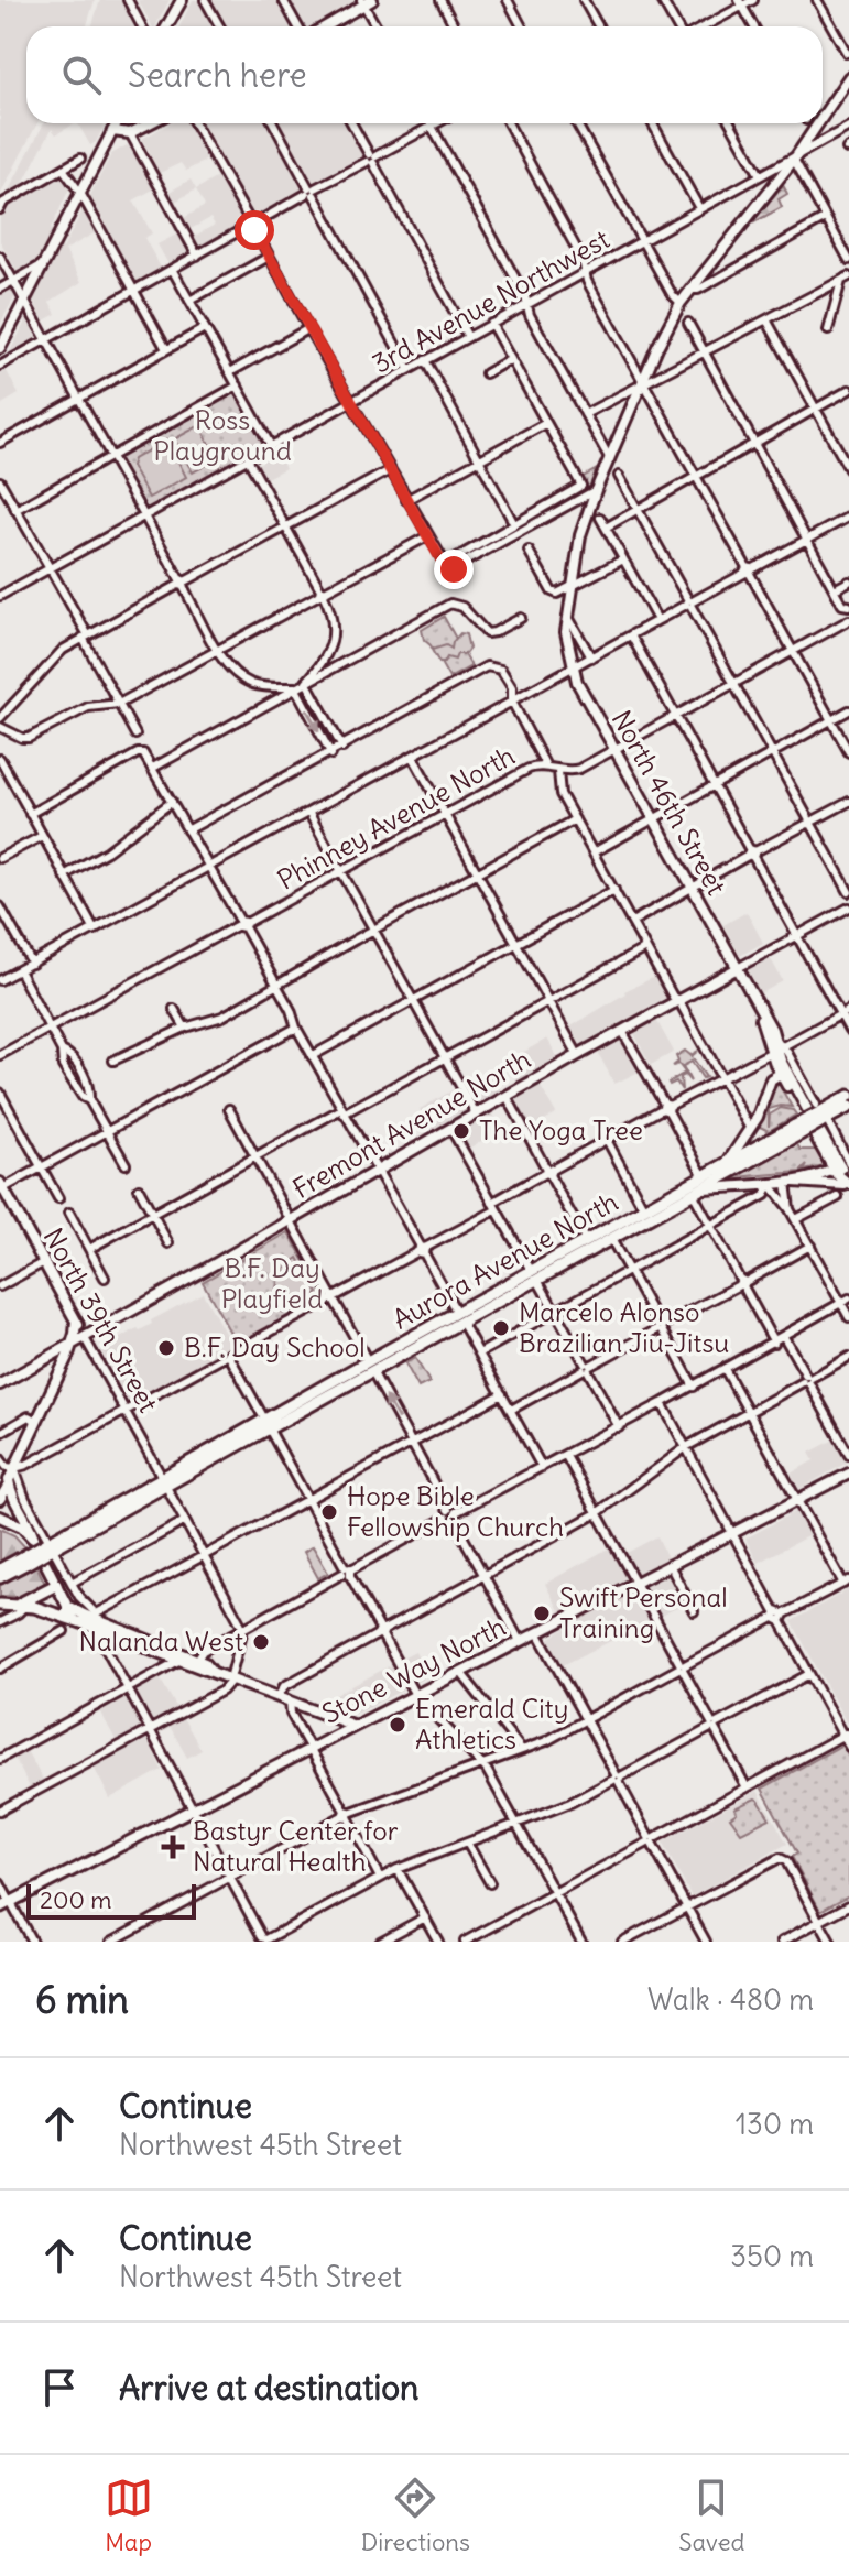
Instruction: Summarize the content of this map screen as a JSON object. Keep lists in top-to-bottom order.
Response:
{
  "streets": {
    "highway": ["Aurora Avenue North"],
    "main road": [
      "North 46th Street",
      "Fremont Avenue North",
      "North 39th Street",
      "Stone Way North"
    ],
    "street": ["3rd Avenue Northwest", "Phinney Avenue North"]
  },
  "crossings": [
    ["3rd Avenue Northwest", "North 46th Street"],
    ["North 46th Street", "Phinney Avenue North"],
    ["North 46th Street", "Fremont Avenue North"],
    ["North 46th Street", "Aurora Avenue North"],
    ["Fremont Avenue North", "North 39th Street"],
    ["Aurora Avenue North", "North 39th Street"]
  ],
  "parks": ["Ross Playground", "B.F. Day Playfield"],
  "places": {
    "other": [
      "The Yoga Tree",
      "Marcelo Alonso Brazilian Jiu-Jitsu",
      "B.F. Day School",
      "Hope Bible Fellowship Church",
      "Swift Personal Training",
      "Nalanda West",
      "Emerald City Athletics"
    ],
    "health": ["Bastyr Center for Natural Health"]
  },
  "scale_bar": "200 m",
  "page": {
    "search": "Search here",
    "scale": "200 m",
    "heading": ["6 min", "Walk · 480 m"],
    "list": [
      ["Continue", "Northwest 45th Street", "130 m"],
      ["Continue", "Northwest 45th Street", "350 m"],
      "Arrive at destination"
    ],
    "nav": ["Map", "Directions", "Saved"]
  }
}
